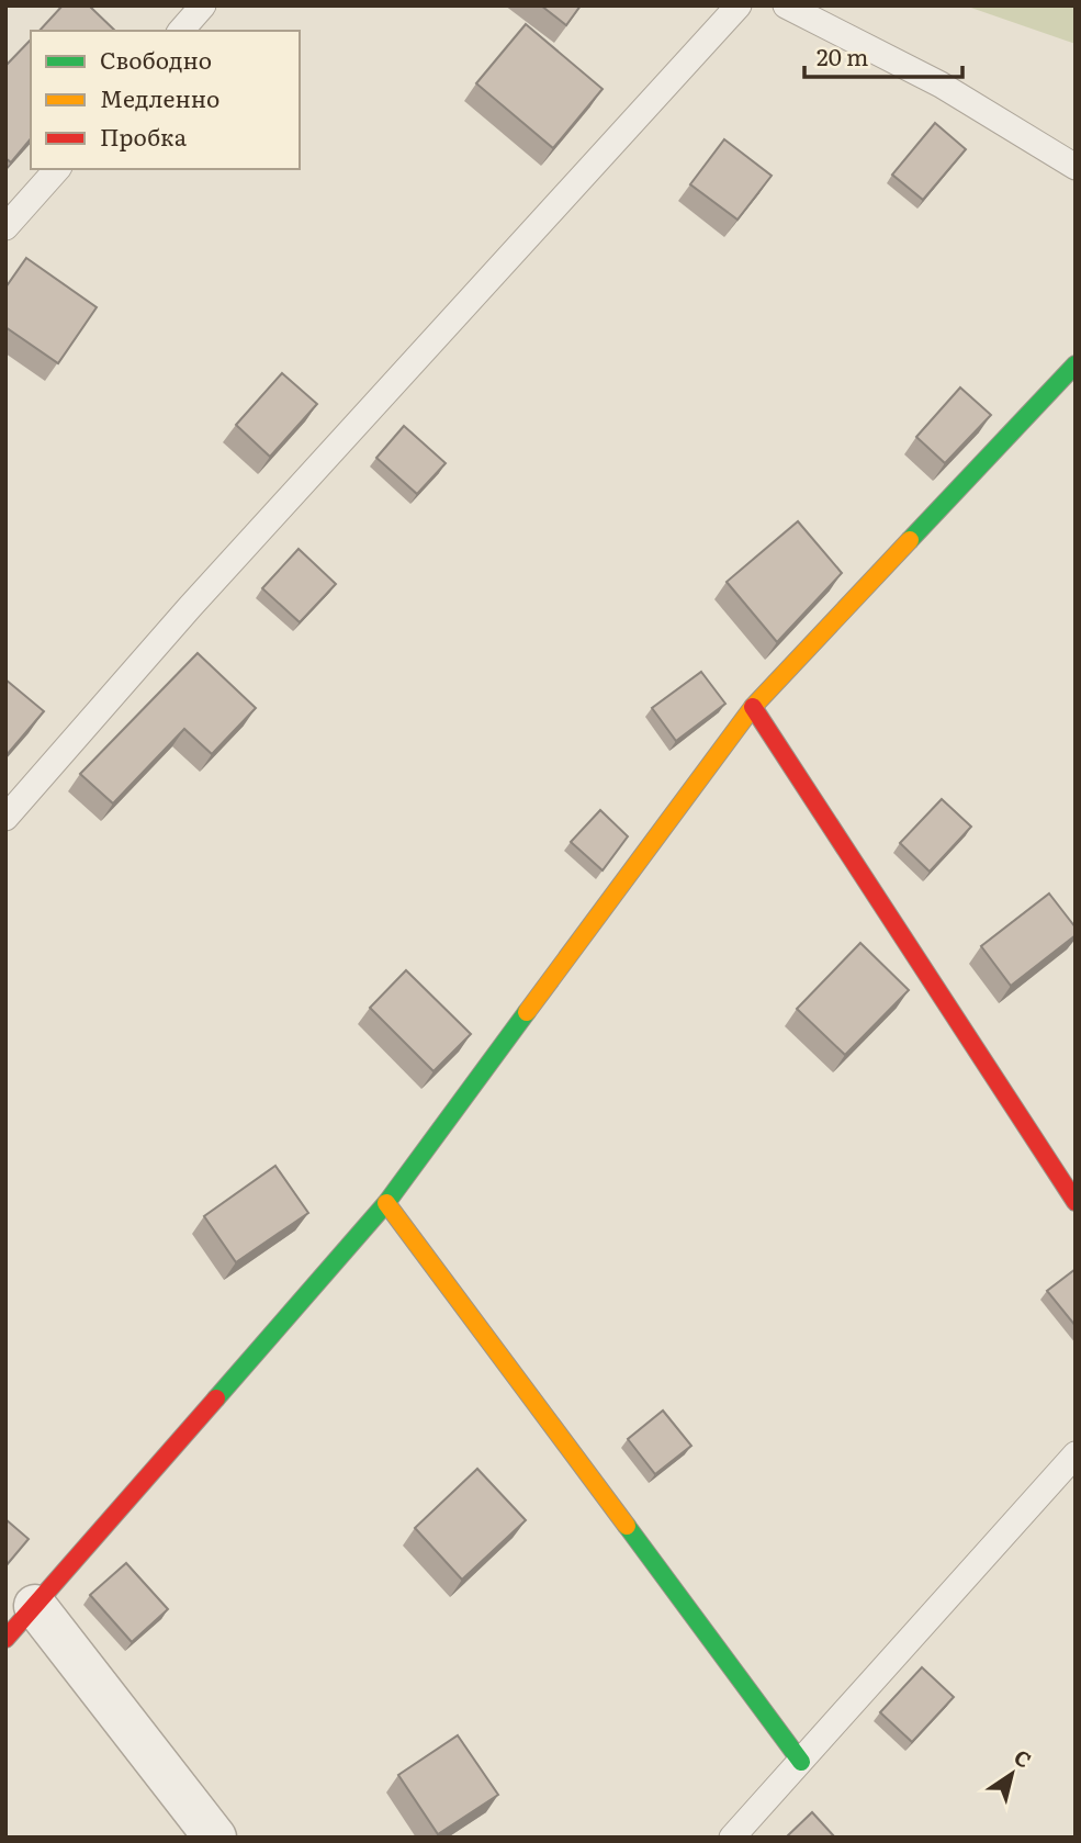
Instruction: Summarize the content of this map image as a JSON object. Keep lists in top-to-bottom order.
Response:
{
  "legend": ["Свободно", "Медленно", "Пробка"],
  "scale_bar": "20 m",
  "north": "top right"
}
